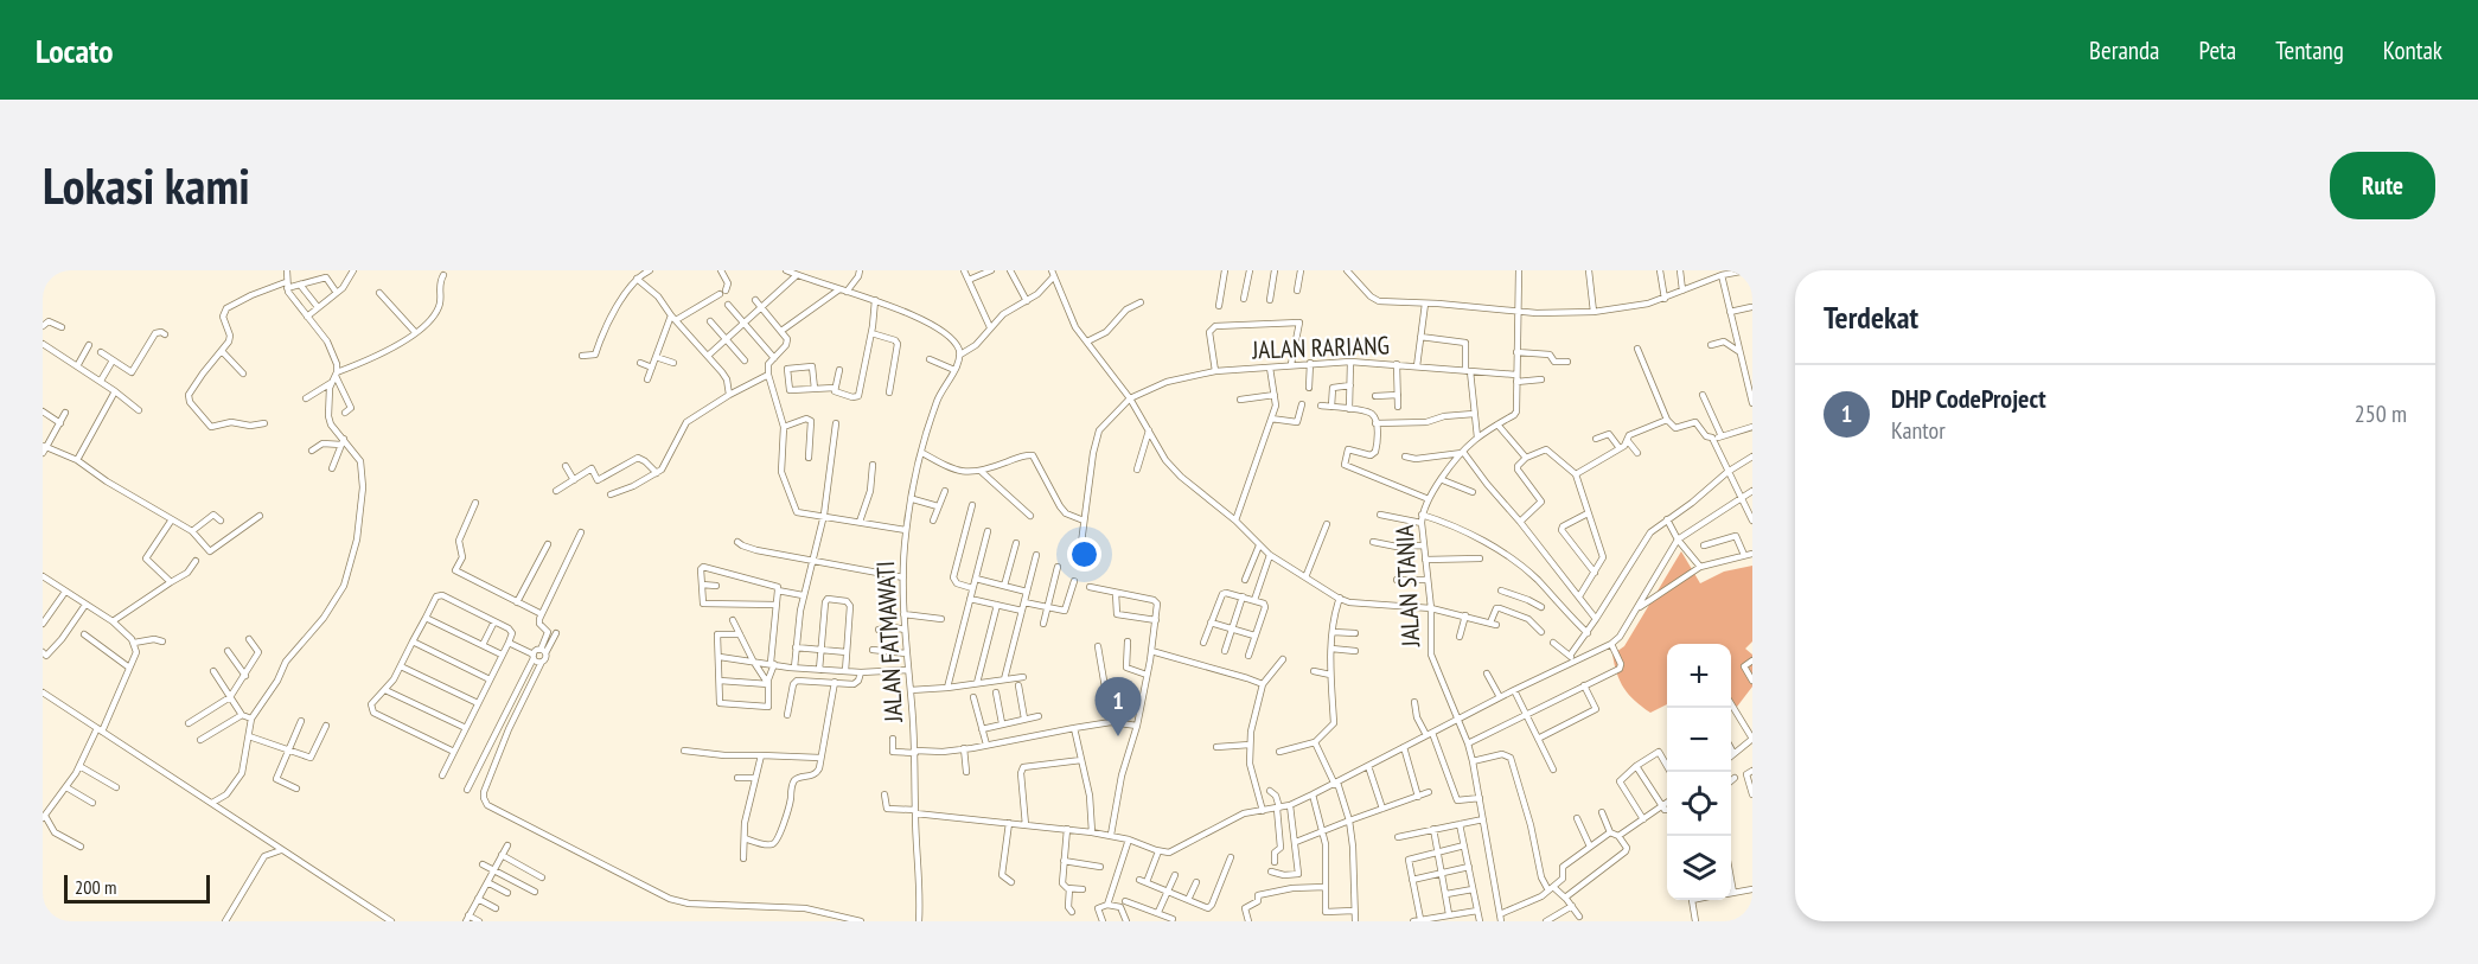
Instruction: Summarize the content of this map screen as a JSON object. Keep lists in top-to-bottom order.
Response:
{
  "streets": {
    "street": ["JALAN RARIANG", "JALAN STANIA", "JALAN FATMAWATI"]
  },
  "crossings": [
    ["JALAN RARIANG", "JALAN STANIA"]
  ],
  "scale_bar": "200 m",
  "page": {
    "header": "Locato",
    "nav": [
      "Beranda",
      "Peta",
      "Tentang",
      "Kontak"
    ],
    "buttons": "Rute",
    "title": "Lokasi kami",
    "heading": "Terdekat",
    "list": [
      {
        "mark": "1",
        "name": "DHP CodeProject",
        "note": "Kantor",
        "value": "250 m"
      }
    ],
    "map_buttons": ["+", "−"],
    "pins": "1",
    "scale": "200 m"
  }
}
